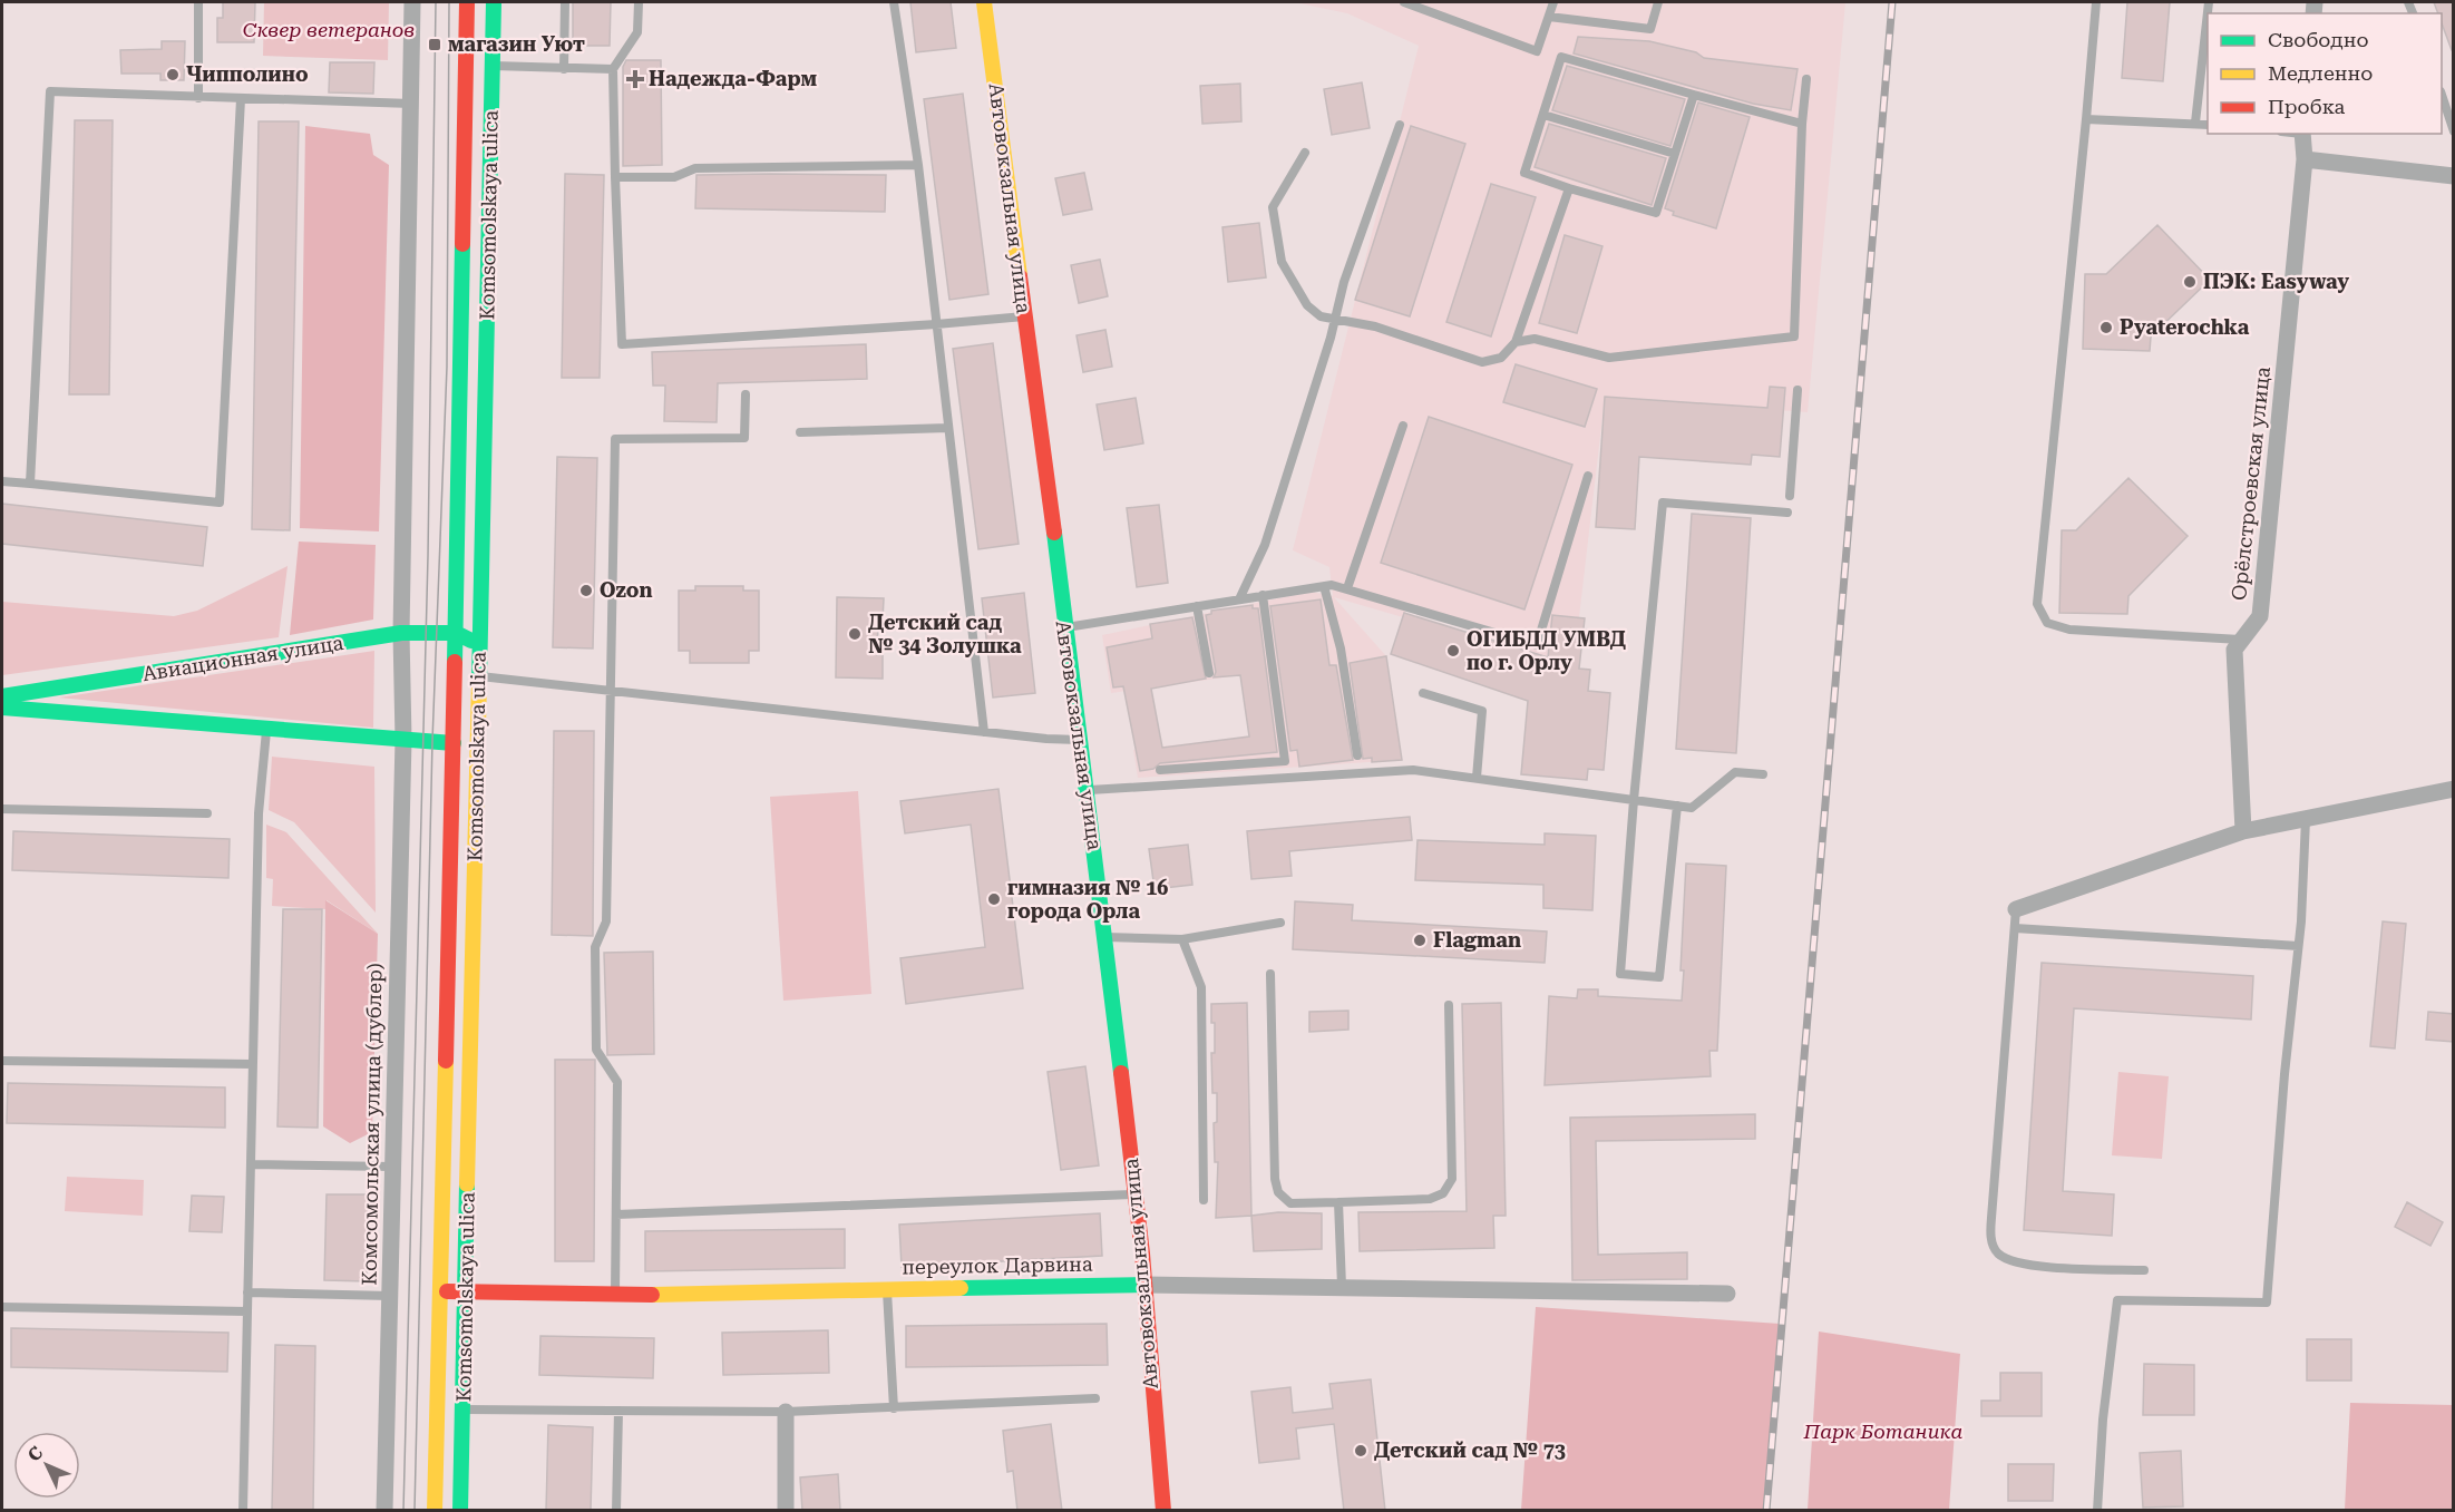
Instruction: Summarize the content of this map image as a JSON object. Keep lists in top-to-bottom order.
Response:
{
  "streets": {
    "main road": [
      "Автовокзальная улица",
      "Komsomolskaya ulica",
      "Авиационная улица",
      "переулок Дарвина"
    ],
    "street": ["Орёлстроевская улица", "Комсомольская улица (дублер)"]
  },
  "crossings": [
    ["Автовокзальная улица", "переулок Дарвина"],
    ["Komsomolskaya ulica", "Авиационная улица"],
    ["Komsomolskaya ulica", "переулок Дарвина"],
    ["Авиационная улица", "Комсомольская улица (дублер)"]
  ],
  "parks": ["Сквер ветеранов", "Парк Ботаника"],
  "places": {
    "transit": ["магазин Уют"],
    "other": [
      "Чипполино",
      "ПЭК: Easyway",
      "Pyaterochka",
      "Ozon",
      "Детский сад № 34 Золушка",
      "ОГИБДД УМВД по г. Орлу",
      "гимназия № 16 города Орла",
      "Flagman",
      "Детский сад № 73"
    ],
    "health": ["Надежда-Фарм"]
  },
  "legend": ["Свободно", "Медленно", "Пробка"],
  "north": "top left"
}
